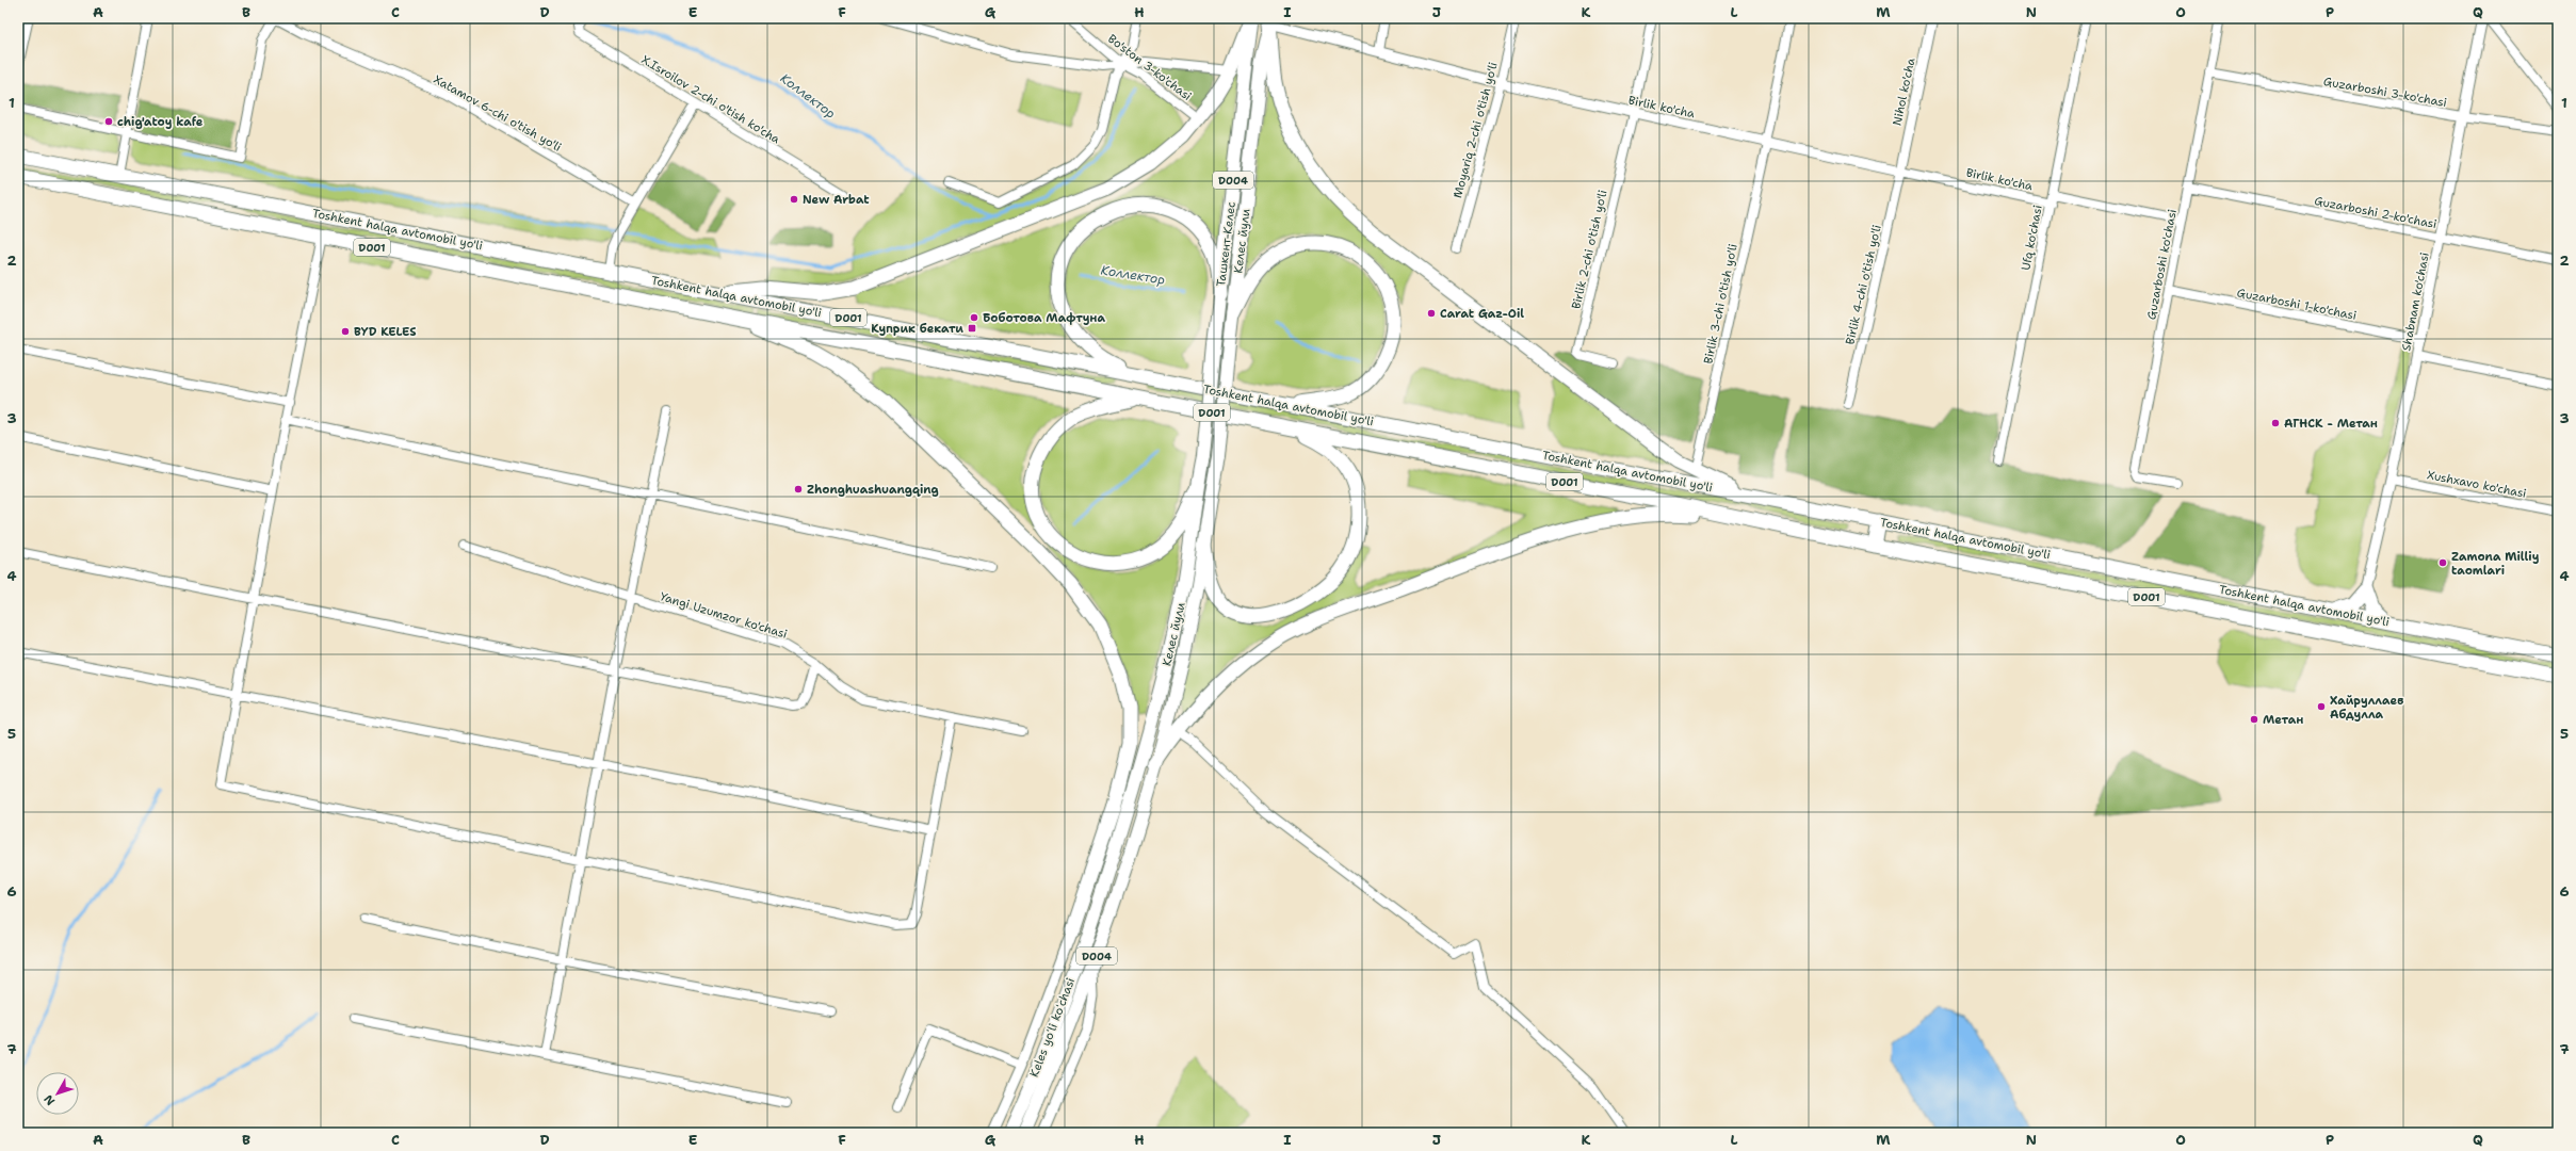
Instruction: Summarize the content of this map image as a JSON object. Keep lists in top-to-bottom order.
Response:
{
  "streets": {
    "highway": ["Toshkent halqa avtomobil yo'li", "D001"],
    "main road": [
      "D004",
      "Келес йули",
      "Ташкент-Келес",
      "Keles yoʻli koʻchasi"
    ],
    "street": [
      "Bo'ston 3-ko'chasi",
      "Nihol ko'cha",
      "Guzarboshi 3-ko'chasi",
      "X.Isroilov 2-chi o'tish ko'cha",
      "Birlik ko'cha",
      "Xatamov 6-chi o'tish yo'li",
      "Moyariq 2-chi o'tish yo'li",
      "Guzarboshi 2-ko'chasi",
      "Ufq ko'chasi",
      "Birlik 2-chi o'tish yo'li",
      "Guzarboshi ko'chasi",
      "Birlik 4-chi o'tish yo'li",
      "Shabnam ko'chasi",
      "Birlik 3-chi o'tish yo'li",
      "Guzarboshi 1-ko'chasi",
      "Xushxavo ko'chasi",
      "Yangi Uzumzor ko'chasi"
    ]
  },
  "crossings": [
    ["Nihol ko'cha", "Birlik ko'cha"],
    ["Nihol ko'cha", "Birlik 4-chi o'tish yo'li"],
    ["Guzarboshi 3-ko'chasi", "Guzarboshi ko'chasi"],
    ["Guzarboshi 3-ko'chasi", "Shabnam ko'chasi"],
    ["Birlik ko'cha", "Moyariq 2-chi o'tish yo'li"],
    ["Birlik ko'cha", "Ufq ko'chasi"],
    ["Birlik ko'cha", "Келес йули"],
    ["Birlik ko'cha", "Birlik 2-chi o'tish yo'li"],
    ["Birlik ko'cha", "Birlik 4-chi o'tish yo'li"],
    ["Birlik ko'cha", "Birlik 3-chi o'tish yo'li"],
    ["Guzarboshi 2-ko'chasi", "Guzarboshi ko'chasi"],
    ["Guzarboshi 2-ko'chasi", "Shabnam ko'chasi"],
    ["Келес йули", "Ташкент-Келес"],
    ["Келес йули", "Keles yoʻli koʻchasi"],
    ["Guzarboshi ko'chasi", "Guzarboshi 1-ko'chasi"],
    ["Shabnam ko'chasi", "Guzarboshi 1-ko'chasi"],
    ["Shabnam ko'chasi", "Xushxavo ko'chasi"]
  ],
  "water": ["Коллектор"],
  "places": {
    "other": [
      "chig'atoy kafe",
      "New Arbat",
      "Carat Gaz-Oil",
      "Боботова Мафтуна",
      "BYD KELES",
      "АГНСК - Метан",
      "Zhonghuashuangqing",
      "Zamona Milliy taomlari",
      "Хайруллаев Абдулла",
      "Метан"
    ],
    "transit": ["Куприк бекати"]
  },
  "north": "bottom left",
  "grid": {
    "columns": [
      "A",
      "B",
      "C",
      "D",
      "E",
      "F",
      "G",
      "H",
      "I",
      "J",
      "K",
      "L",
      "M",
      "N",
      "O",
      "P",
      "Q"
    ],
    "rows": [
      "1",
      "2",
      "3",
      "4",
      "5",
      "6",
      "7"
    ]
  }
}
